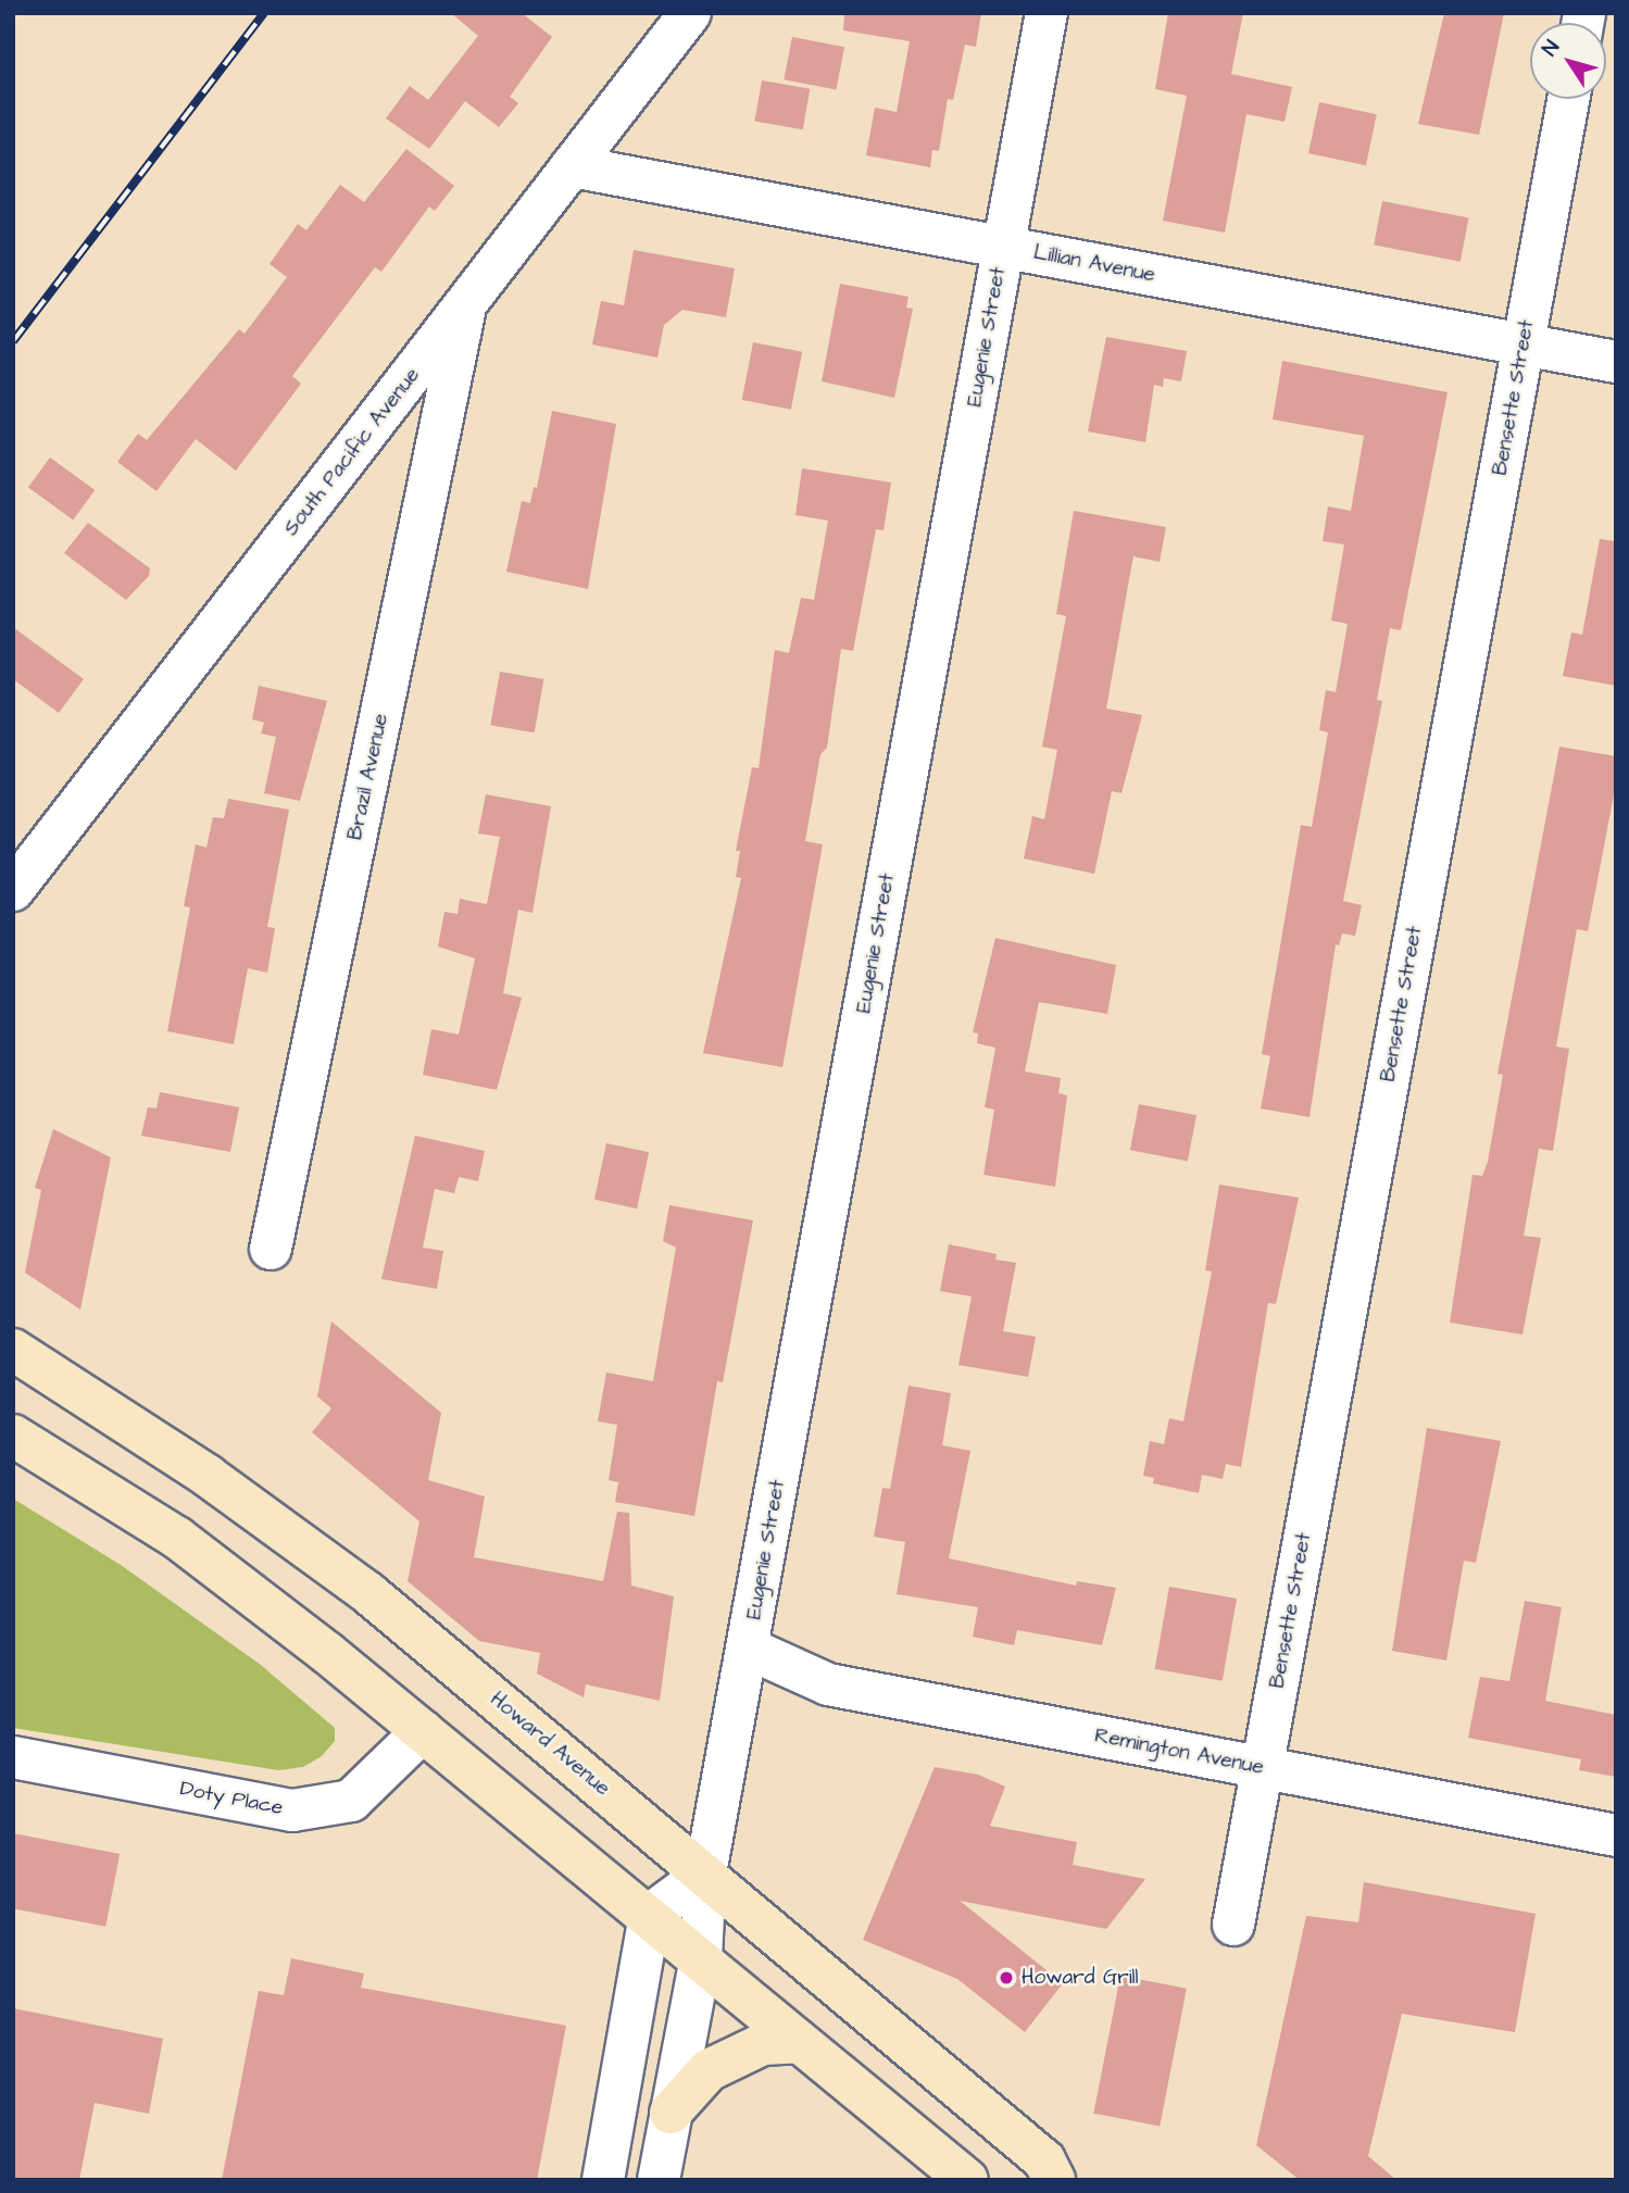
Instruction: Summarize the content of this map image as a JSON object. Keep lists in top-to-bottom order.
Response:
{
  "streets": {
    "main road": ["Howard Avenue"],
    "street": [
      "Lillian Avenue",
      "Eugenie Street",
      "Bensette Street",
      "South Pacific Avenue",
      "Brazil Avenue",
      "Remington Avenue",
      "Doty Place"
    ]
  },
  "crossings": [
    ["Lillian Avenue", "Eugenie Street"],
    ["Lillian Avenue", "Bensette Street"],
    ["Lillian Avenue", "South Pacific Avenue"],
    ["Eugenie Street", "Howard Avenue"],
    ["Eugenie Street", "Remington Avenue"],
    ["Bensette Street", "Remington Avenue"],
    ["South Pacific Avenue", "Brazil Avenue"]
  ],
  "places": ["Howard Grill"],
  "north": "top left"
}
